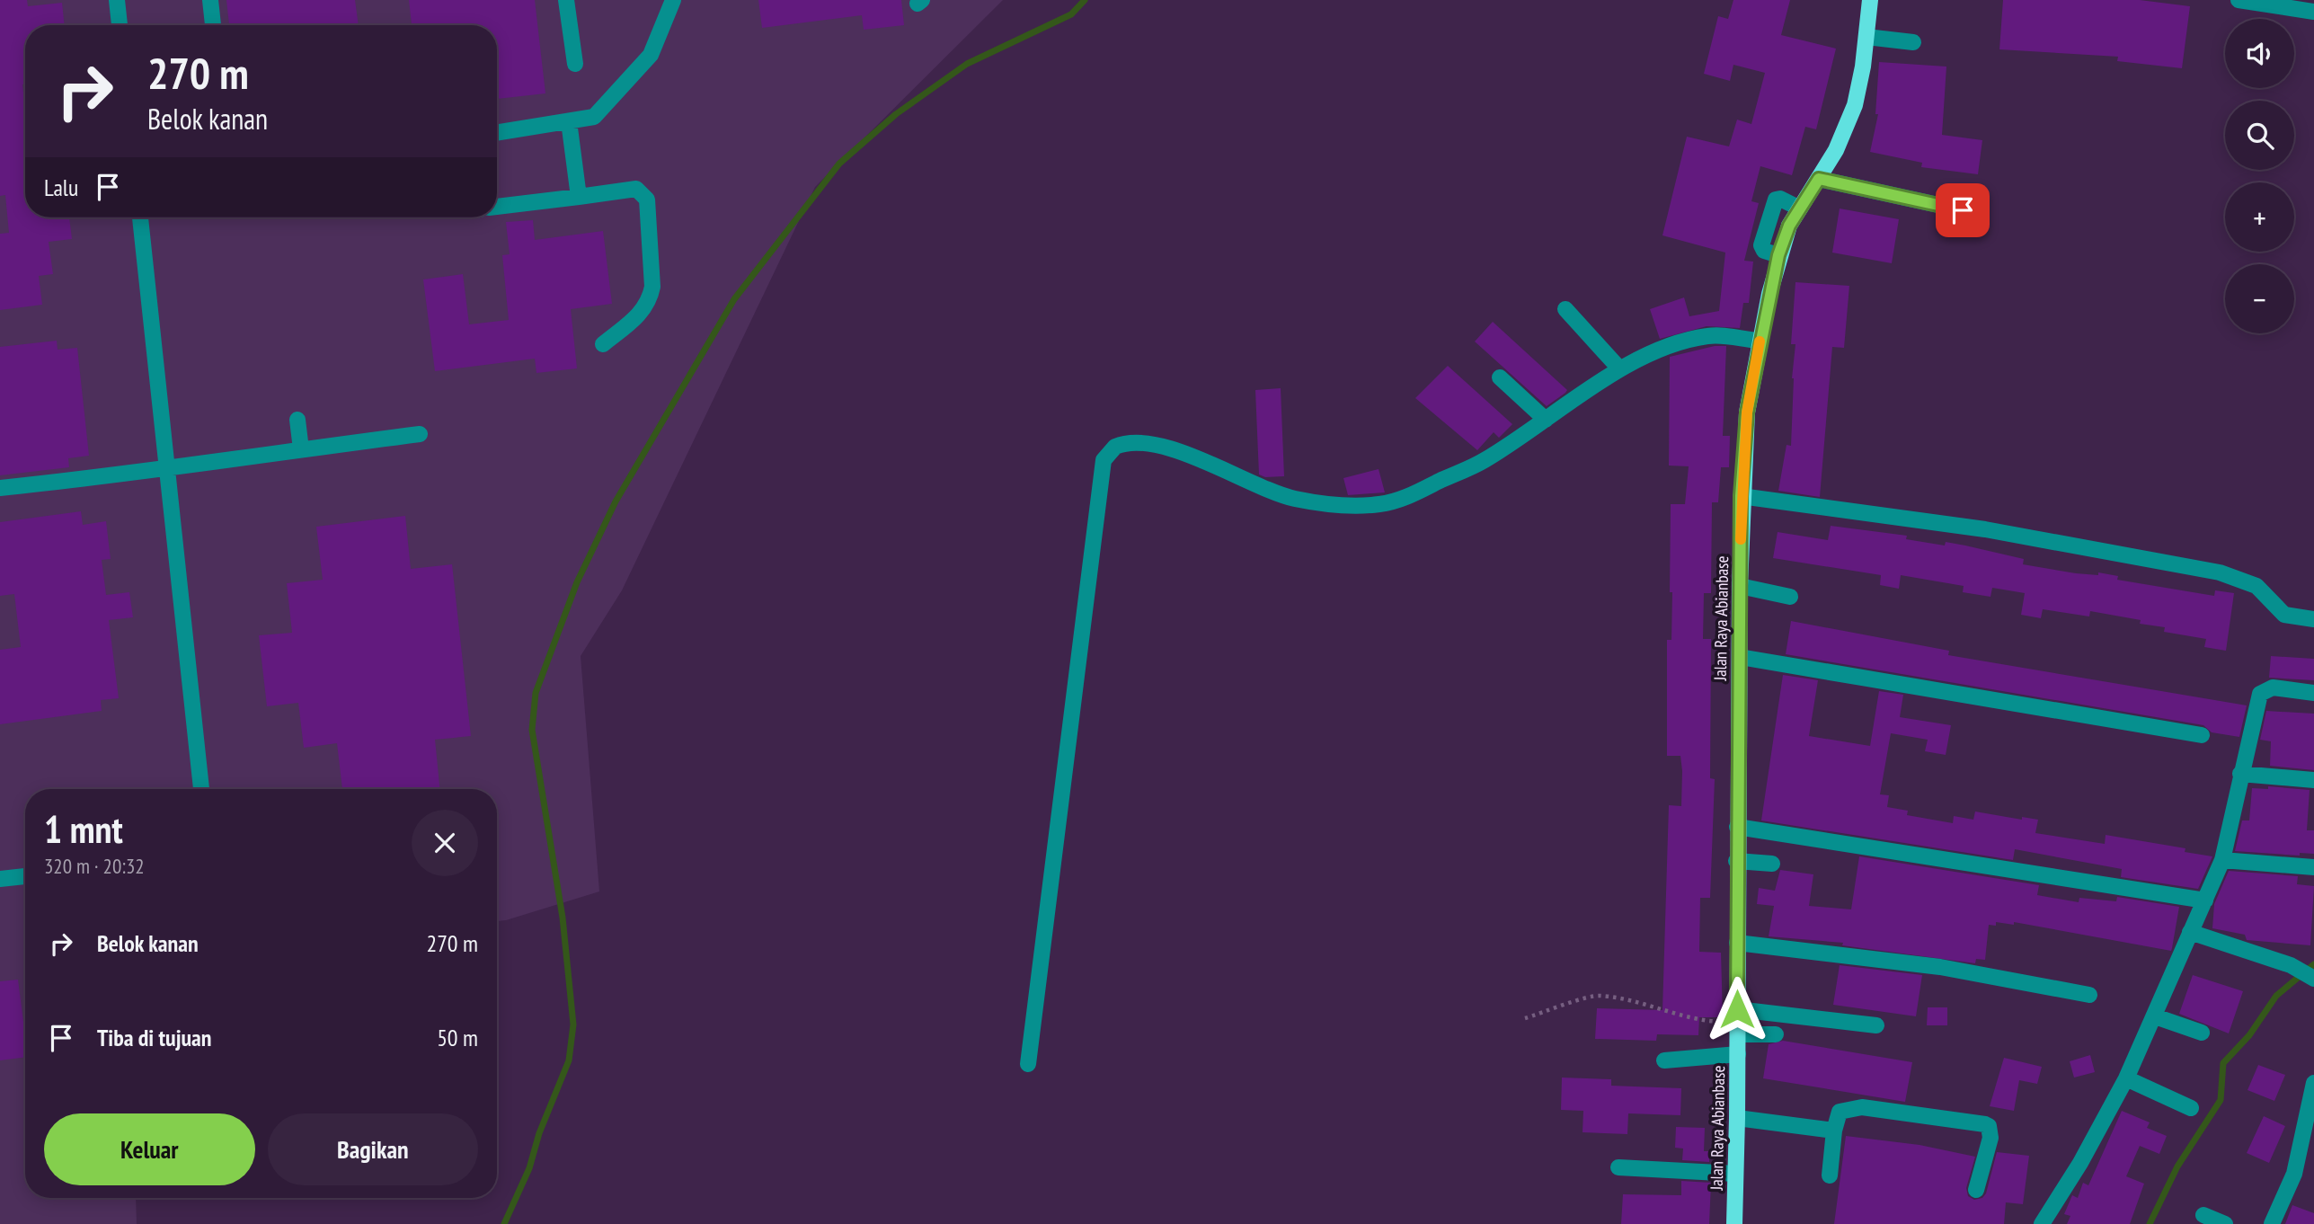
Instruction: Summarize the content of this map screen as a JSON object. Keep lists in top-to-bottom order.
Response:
{
  "streets": {
    "main road": ["Jalan Raya Abianbase"]
  },
  "page": {
    "map_buttons": ["+", "−"],
    "turn": ["270 m", "Belok kanan"],
    "then": "Lalu",
    "heading": ["1 mnt", "320 m · 20:32"],
    "list": [
      {
        "name": "Belok kanan",
        "value": "270 m"
      },
      {
        "name": "Tiba di tujuan",
        "value": "50 m"
      }
    ],
    "buttons": ["Keluar", "Bagikan"]
  }
}
